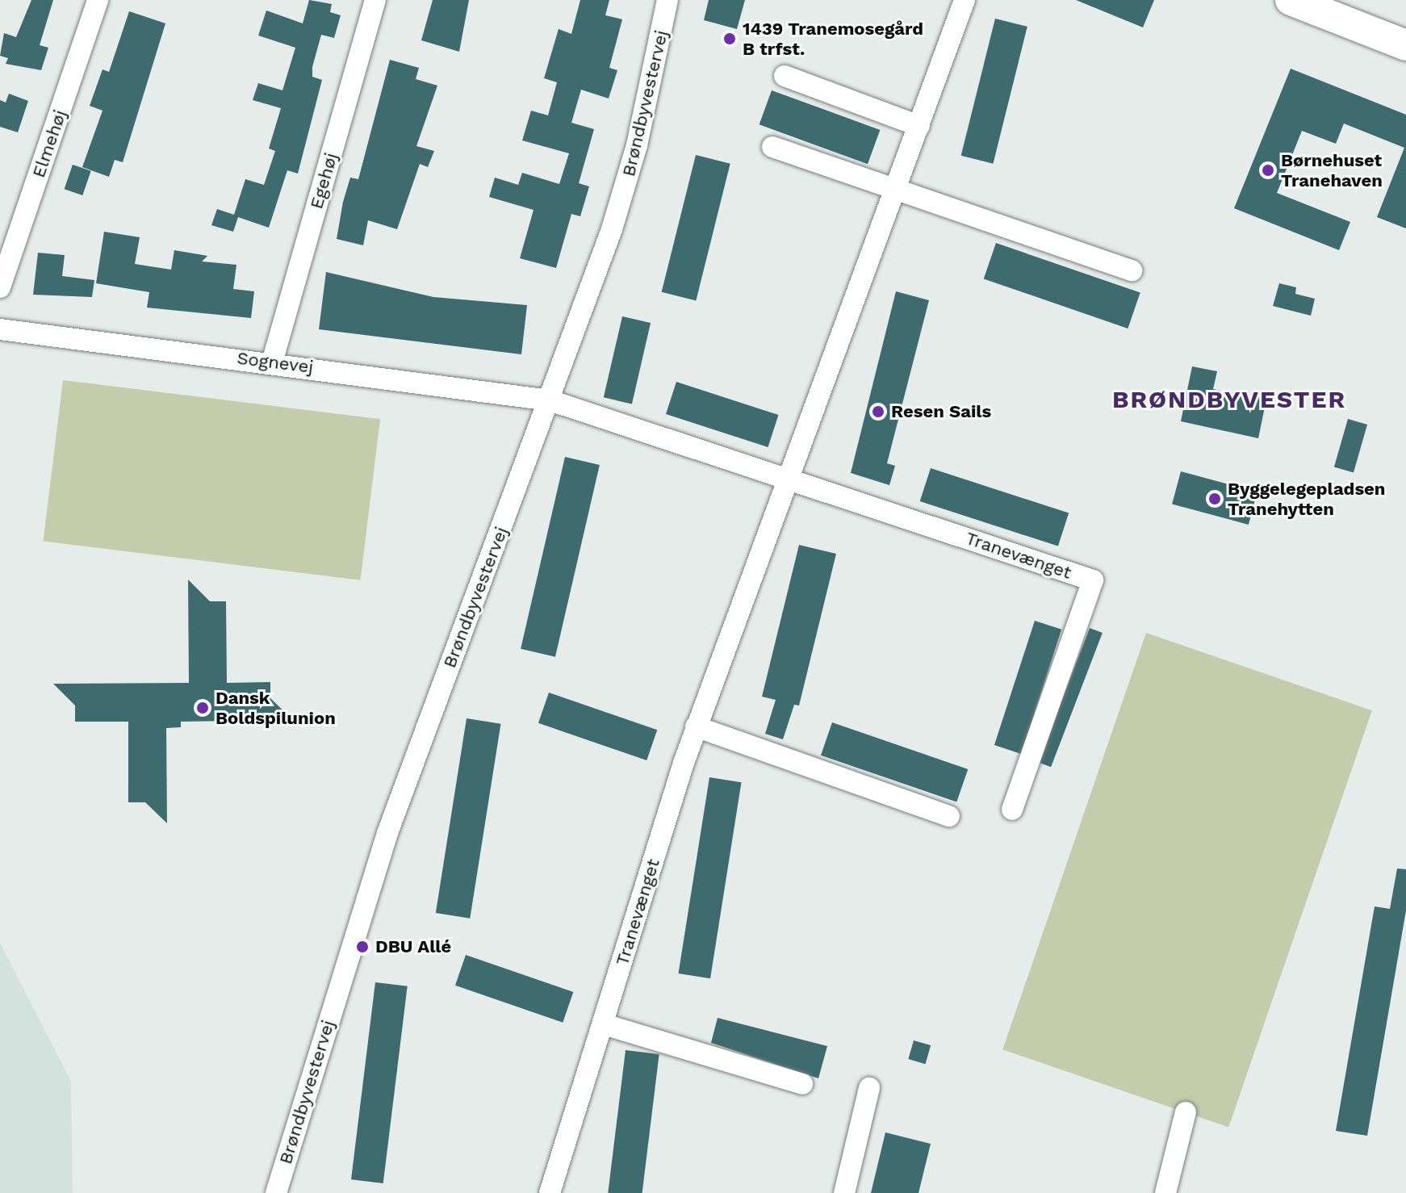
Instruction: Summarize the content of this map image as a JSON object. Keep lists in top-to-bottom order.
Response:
{
  "streets": {
    "street": [
      "Brøndbyvestervej",
      "Elmehøj",
      "Egehøj",
      "Sognevej",
      "Tranevænget"
    ]
  },
  "crossings": [
    ["Brøndbyvestervej", "Sognevej"],
    ["Brøndbyvestervej", "Tranevænget"],
    ["Egehøj", "Sognevej"],
    ["Sognevej", "Tranevænget"]
  ],
  "districts": ["BRØNDBYVESTER"],
  "places": [
    "1439 Tranemosegård B trfst.",
    "Børnehuset Tranehaven",
    "Resen Sails",
    "Byggelegepladsen Tranehytten",
    "Dansk Boldspilunion",
    "DBU Allé"
  ]
}
